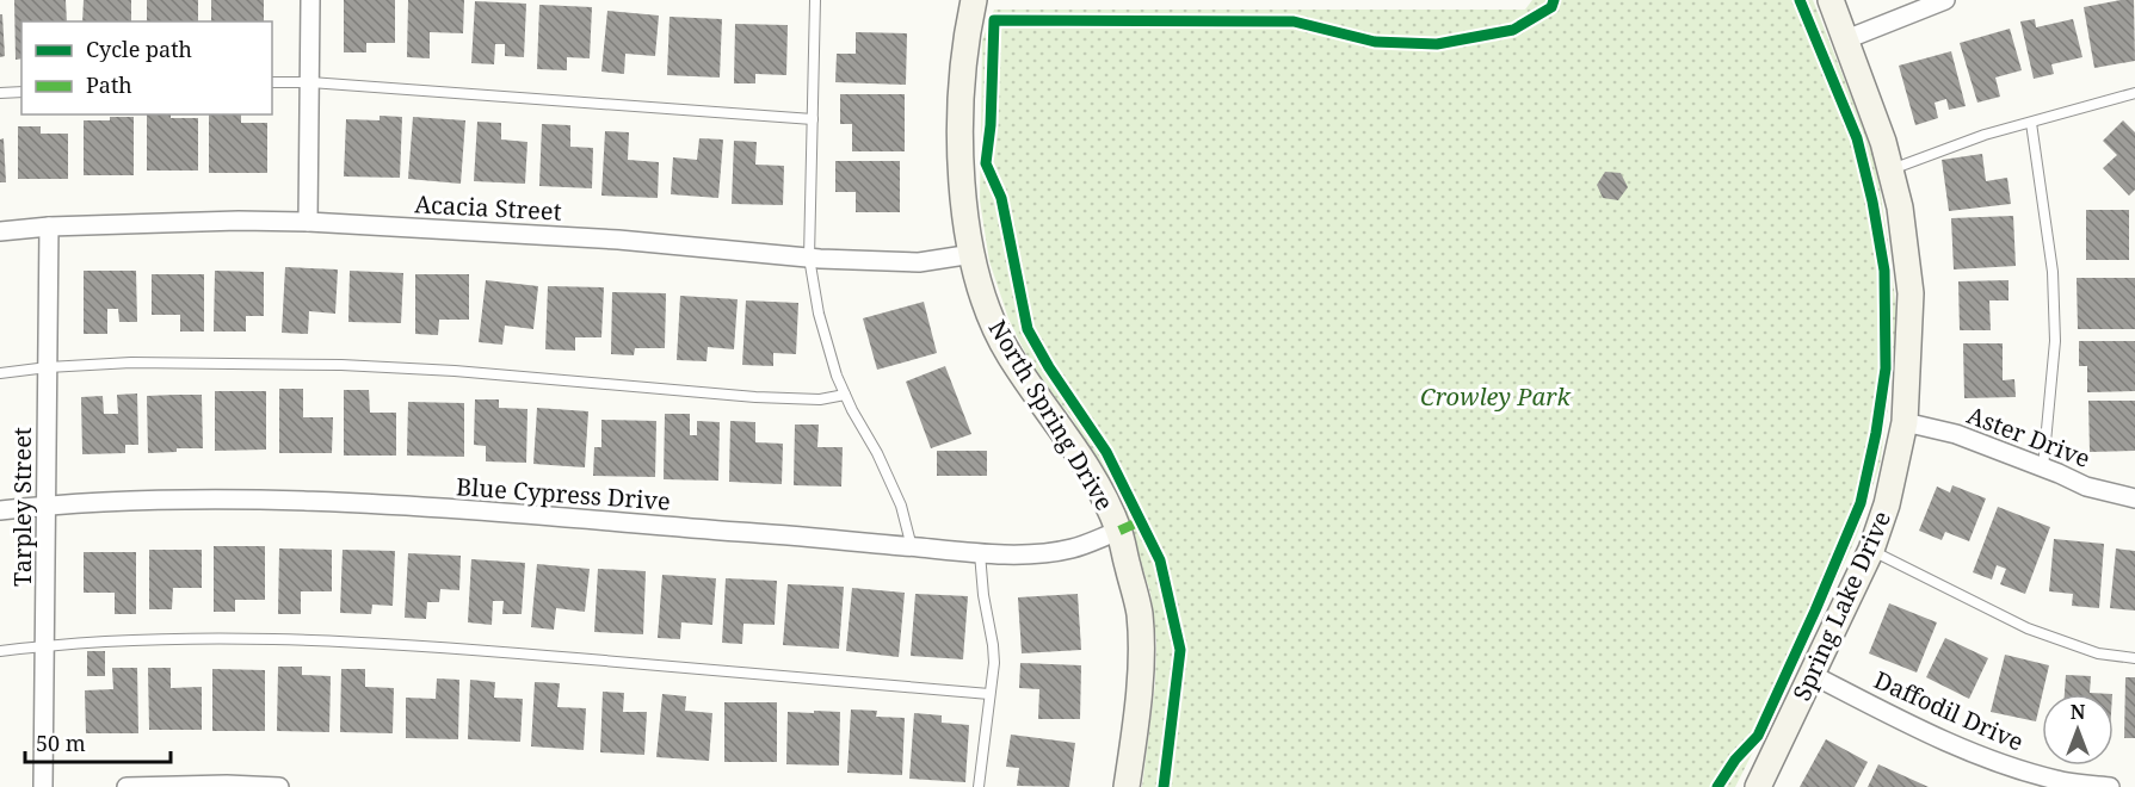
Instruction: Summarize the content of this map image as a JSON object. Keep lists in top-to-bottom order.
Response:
{
  "streets": {
    "street": [
      "Acacia Street",
      "North Spring Drive",
      "Aster Drive",
      "Blue Cypress Drive",
      "Tarpley Street",
      "Spring Lake Drive",
      "Daffodil Drive"
    ]
  },
  "crossings": [
    ["Acacia Street", "North Spring Drive"],
    ["Acacia Street", "Tarpley Street"],
    ["North Spring Drive", "Blue Cypress Drive"],
    ["Aster Drive", "Spring Lake Drive"],
    ["Blue Cypress Drive", "Tarpley Street"],
    ["Spring Lake Drive", "Daffodil Drive"]
  ],
  "parks": ["Crowley Park"],
  "legend": ["Cycle path", "Path"],
  "scale_bar": "50 m",
  "north": "top"
}
